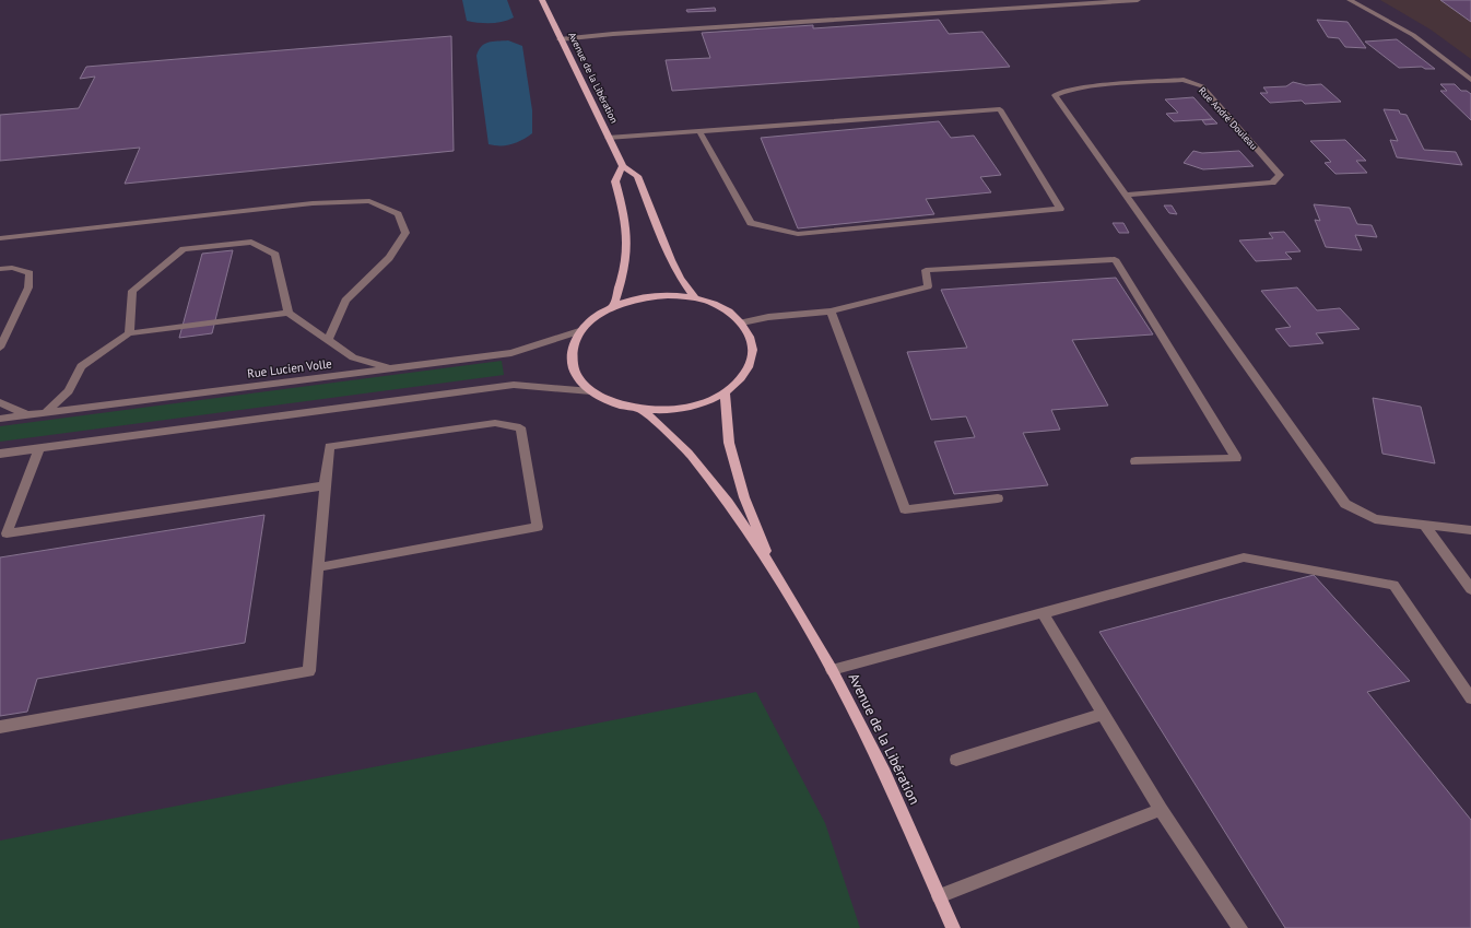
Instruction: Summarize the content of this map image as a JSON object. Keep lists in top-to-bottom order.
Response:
{
  "streets": {
    "main road": ["Avenue de la Libération"],
    "street": ["Rue André Douleau", "Rue Lucien Volle"]
  },
  "crossings": [
    ["Avenue de la Libération", "Rue Lucien Volle"]
  ]
}
